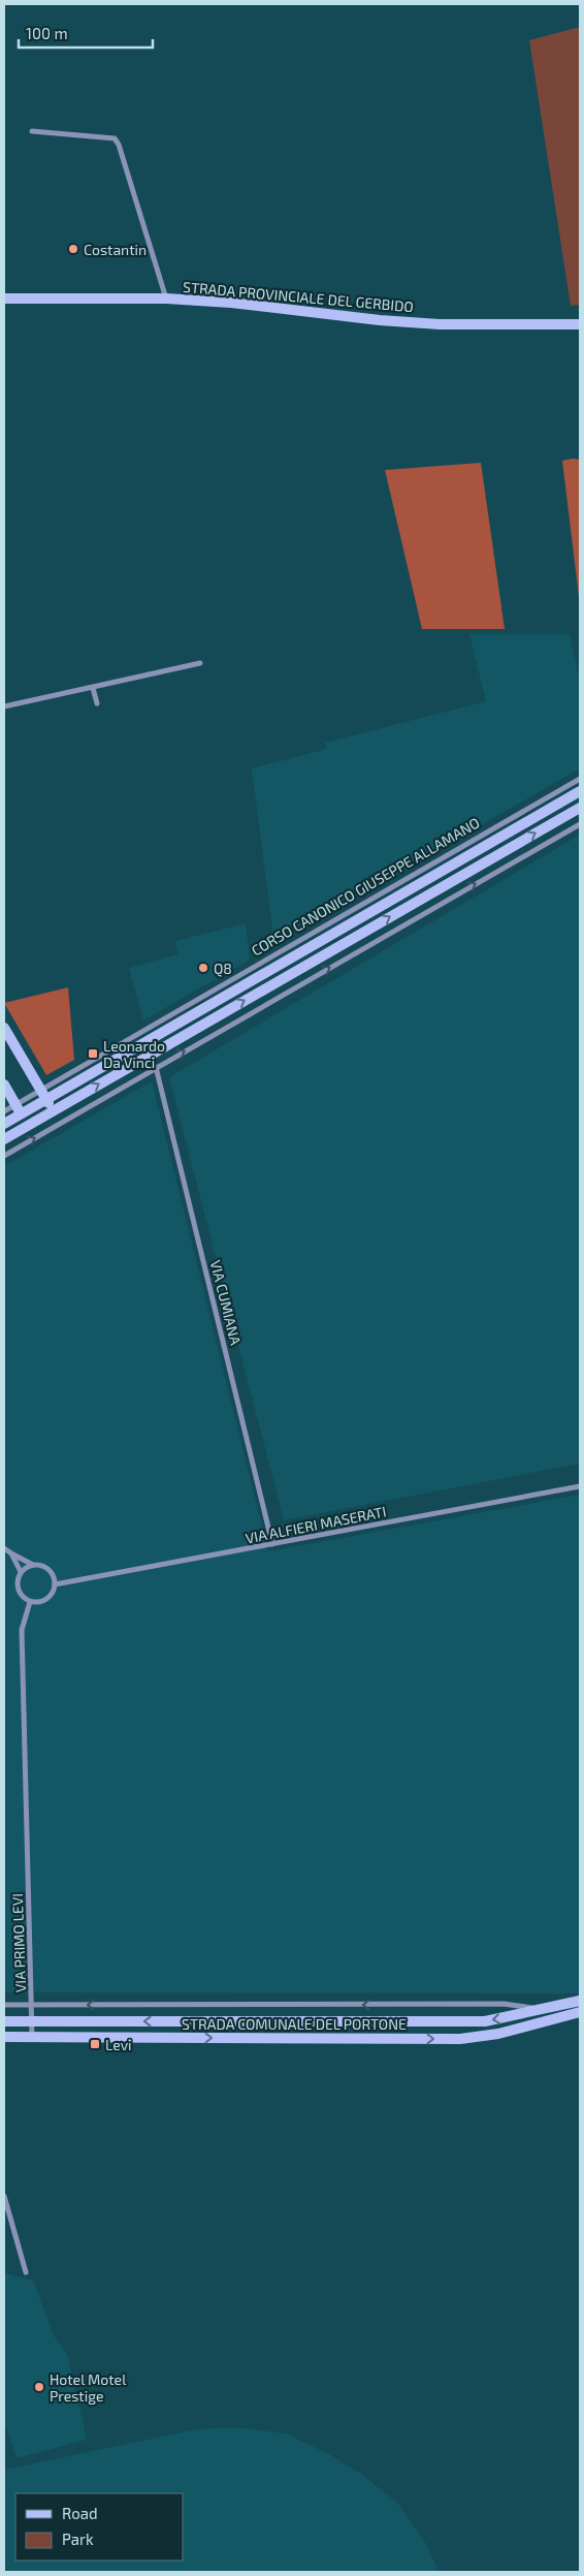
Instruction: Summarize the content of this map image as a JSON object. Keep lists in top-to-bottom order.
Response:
{
  "streets": {
    "street": [
      "STRADA PROVINCIALE DEL GERBIDO",
      "CORSO CANONICO GIUSEPPE ALLAMANO",
      "VIA CUMIANA",
      "VIA ALFIERI MASERATI",
      "VIA PRIMO LEVI",
      "STRADA COMUNALE DEL PORTONE"
    ]
  },
  "crossings": [
    ["VIA CUMIANA", "VIA ALFIERI MASERATI"],
    ["VIA ALFIERI MASERATI", "VIA PRIMO LEVI"],
    ["VIA PRIMO LEVI", "STRADA COMUNALE DEL PORTONE"]
  ],
  "places": {
    "other": ["Costantin", "Q8", "Hotel Motel Prestige"],
    "transit": ["Leonardo Da Vinci", "Levi"]
  },
  "legend": ["Road", "Park"],
  "scale_bar": "100 m"
}
